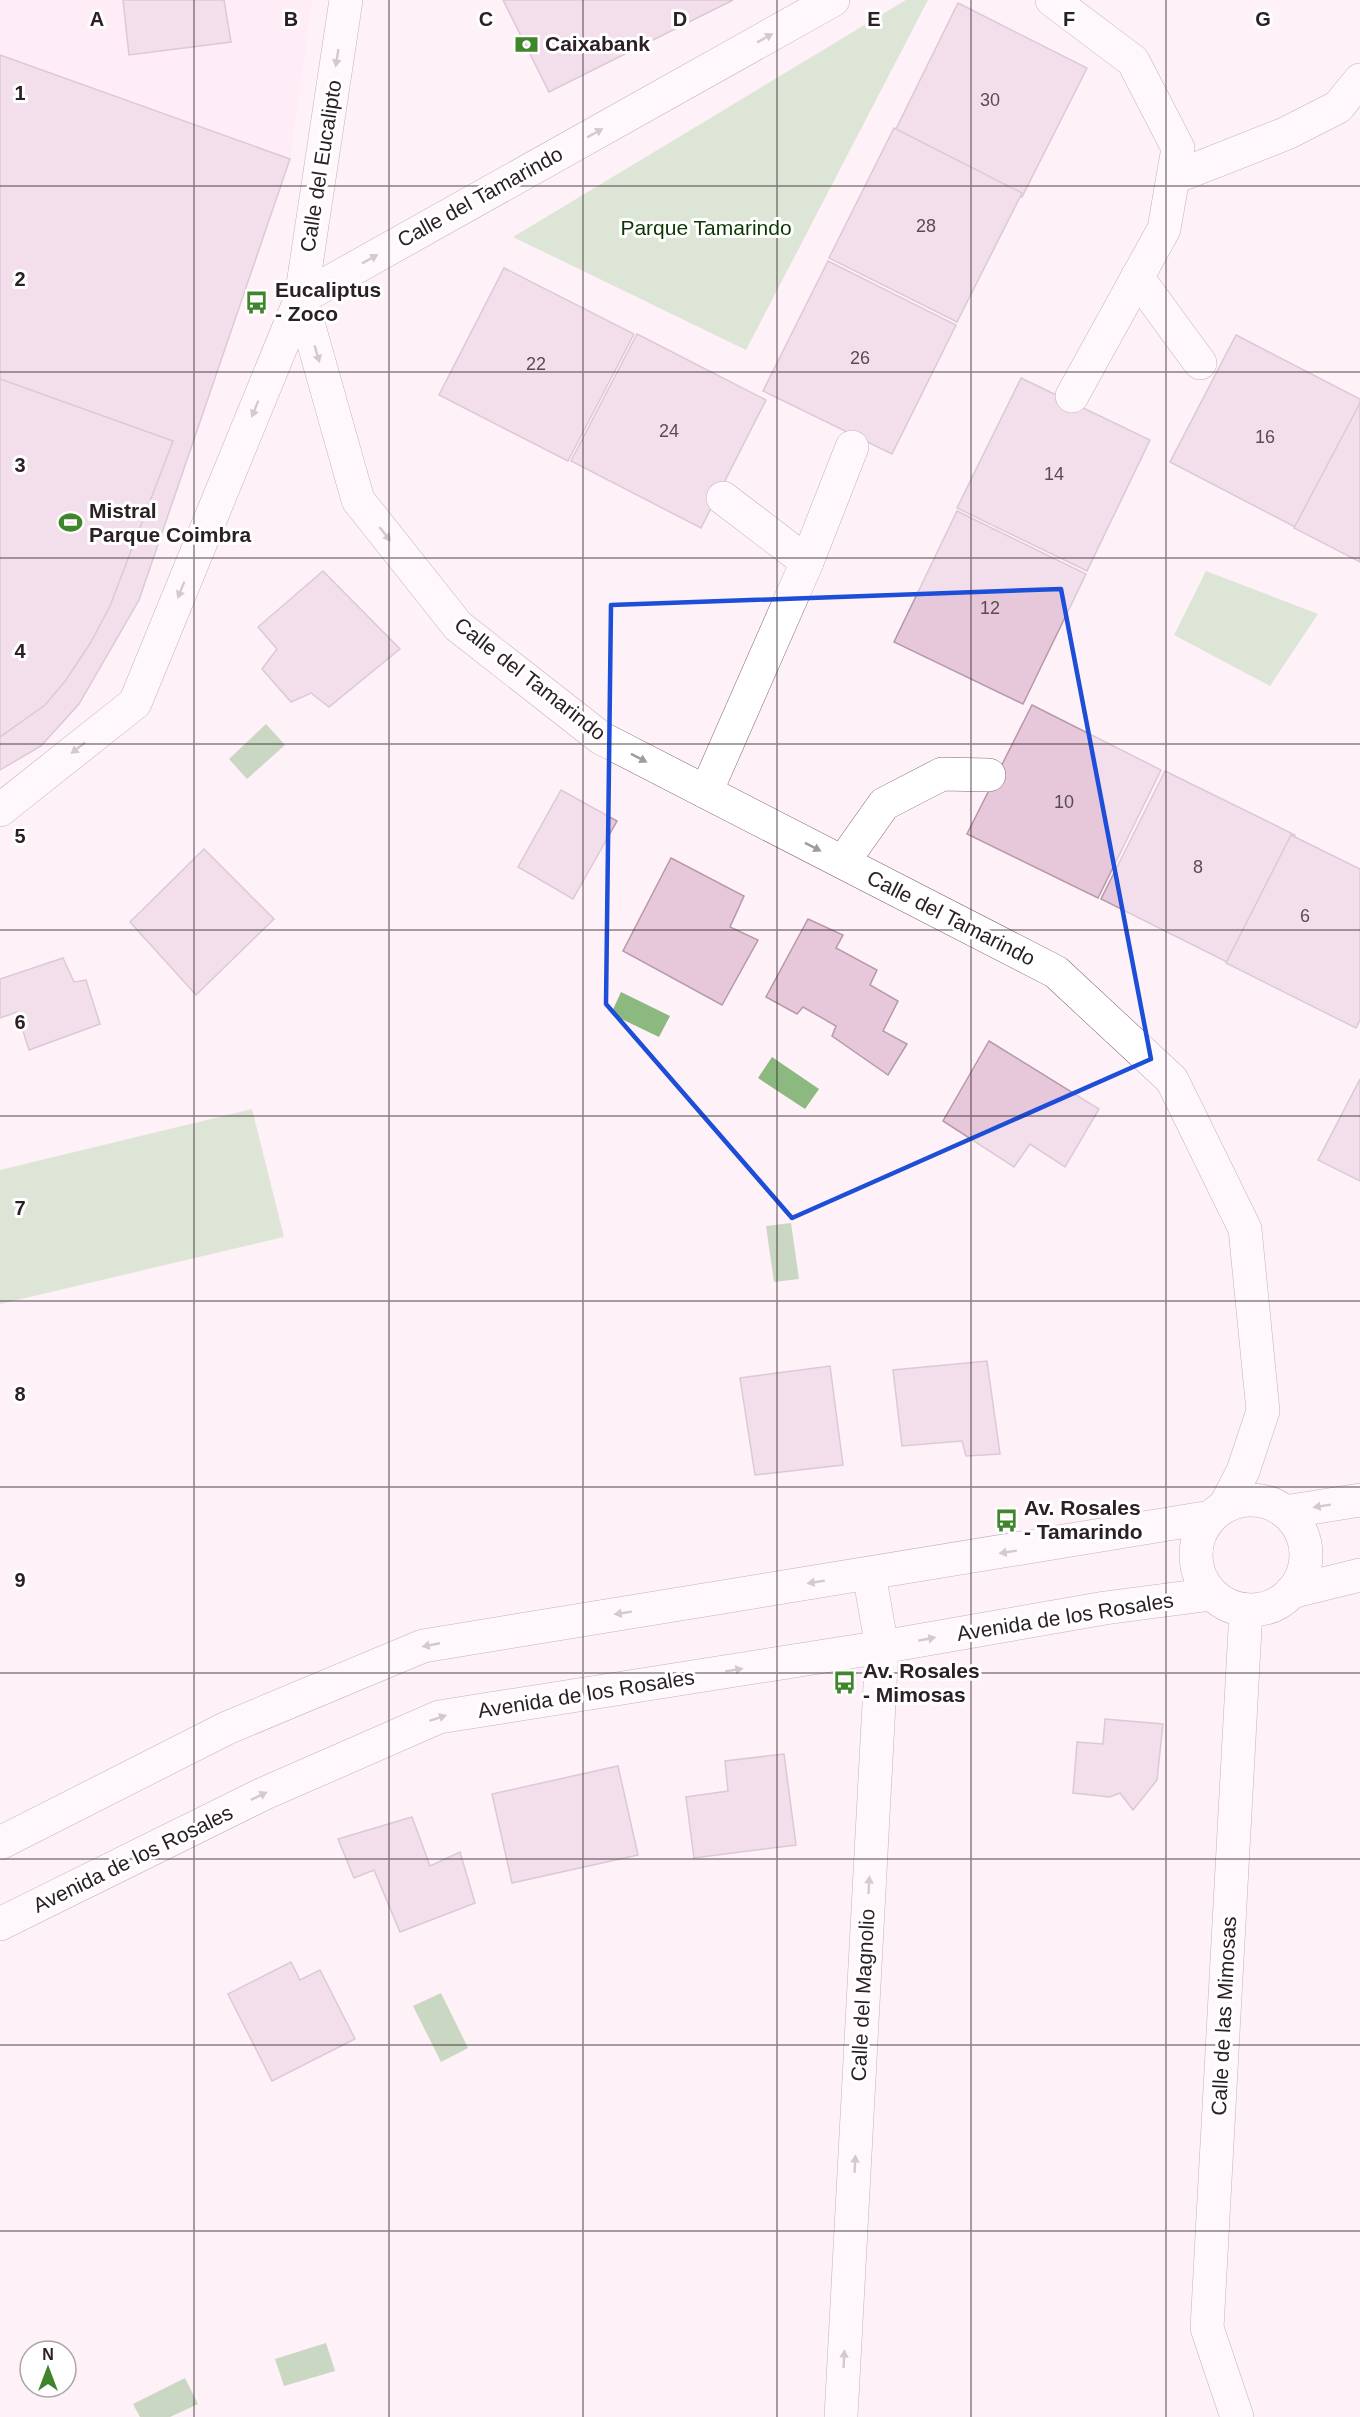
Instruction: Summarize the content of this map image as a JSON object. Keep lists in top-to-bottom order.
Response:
{
  "streets": {
    "street": [
      "Calle del Eucalipto",
      "Calle del Tamarindo",
      "Avenida de los Rosales",
      "Calle del Magnolio",
      "Calle de las Mimosas"
    ]
  },
  "crossings": [
    ["Calle del Eucalipto", "Calle del Tamarindo"],
    ["Calle del Tamarindo", "Avenida de los Rosales"],
    ["Calle del Tamarindo", "Calle de las Mimosas"],
    ["Avenida de los Rosales", "Calle del Magnolio"],
    ["Avenida de los Rosales", "Calle de las Mimosas"]
  ],
  "one_way": ["Calle del Eucalipto", "Calle del Magnolio"],
  "parks": ["Parque Tamarindo"],
  "places": {
    "bank": ["Caixabank"],
    "bus stop": ["Eucaliptus - Zoco", "Av. Rosales - Tamarindo", "Av. Rosales - Mimosas"],
    "sports": ["Mistral Parque Coimbra"]
  },
  "house_numbers": [
    "30",
    "28",
    "26",
    "22",
    "24",
    "16",
    "14",
    "12",
    "10",
    "8",
    "6"
  ],
  "north": "top",
  "grid": {
    "columns": [
      "A",
      "B",
      "C",
      "D",
      "E",
      "F",
      "G"
    ],
    "rows": [
      "1",
      "2",
      "3",
      "4",
      "5",
      "6",
      "7",
      "8",
      "9"
    ]
  }
}
